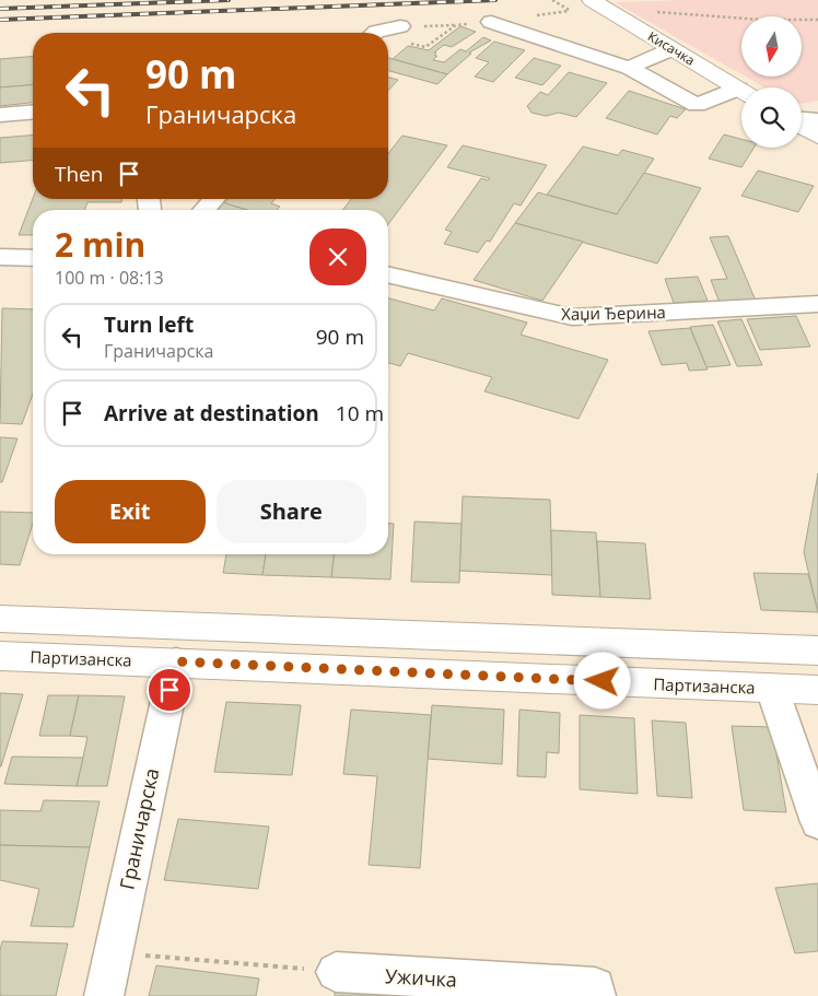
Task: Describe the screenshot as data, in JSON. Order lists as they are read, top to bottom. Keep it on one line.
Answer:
{"streets":{"main road":["Кисачка","Партизанска"],"street":["Хаџи Ђерина","Граничарска","Ужичка"]},"crossings":[["Партизанска","Граничарска"]],"north":"bottom","page":{"turn":["90 m","Граничарска"],"then":"Then","heading":["2 min","100 m · 08:13"],"list":[{"name":"Turn left","note":"Граничарска","value":"90 m"},{"name":"Arrive at destination","value":"10 m"}],"buttons":["Exit","Share"]}}
